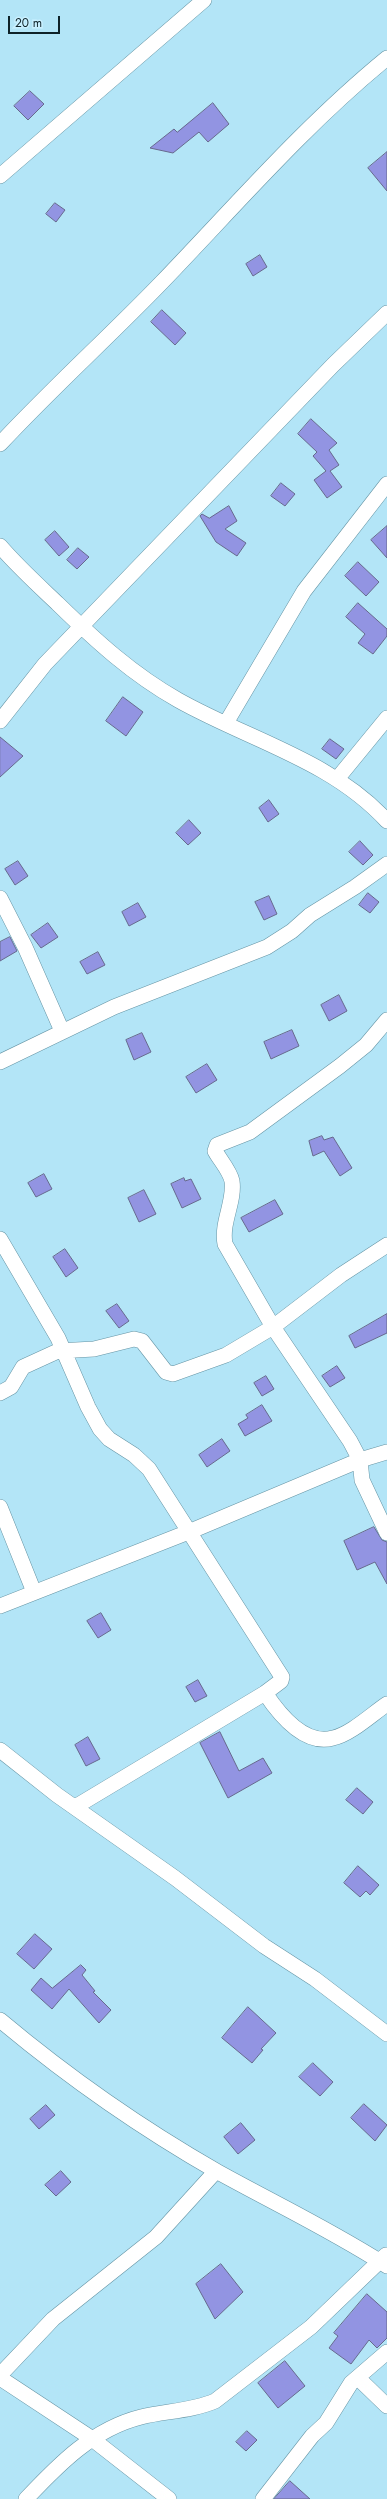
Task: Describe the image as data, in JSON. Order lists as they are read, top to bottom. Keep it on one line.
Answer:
{"scale_bar":"20 m"}
